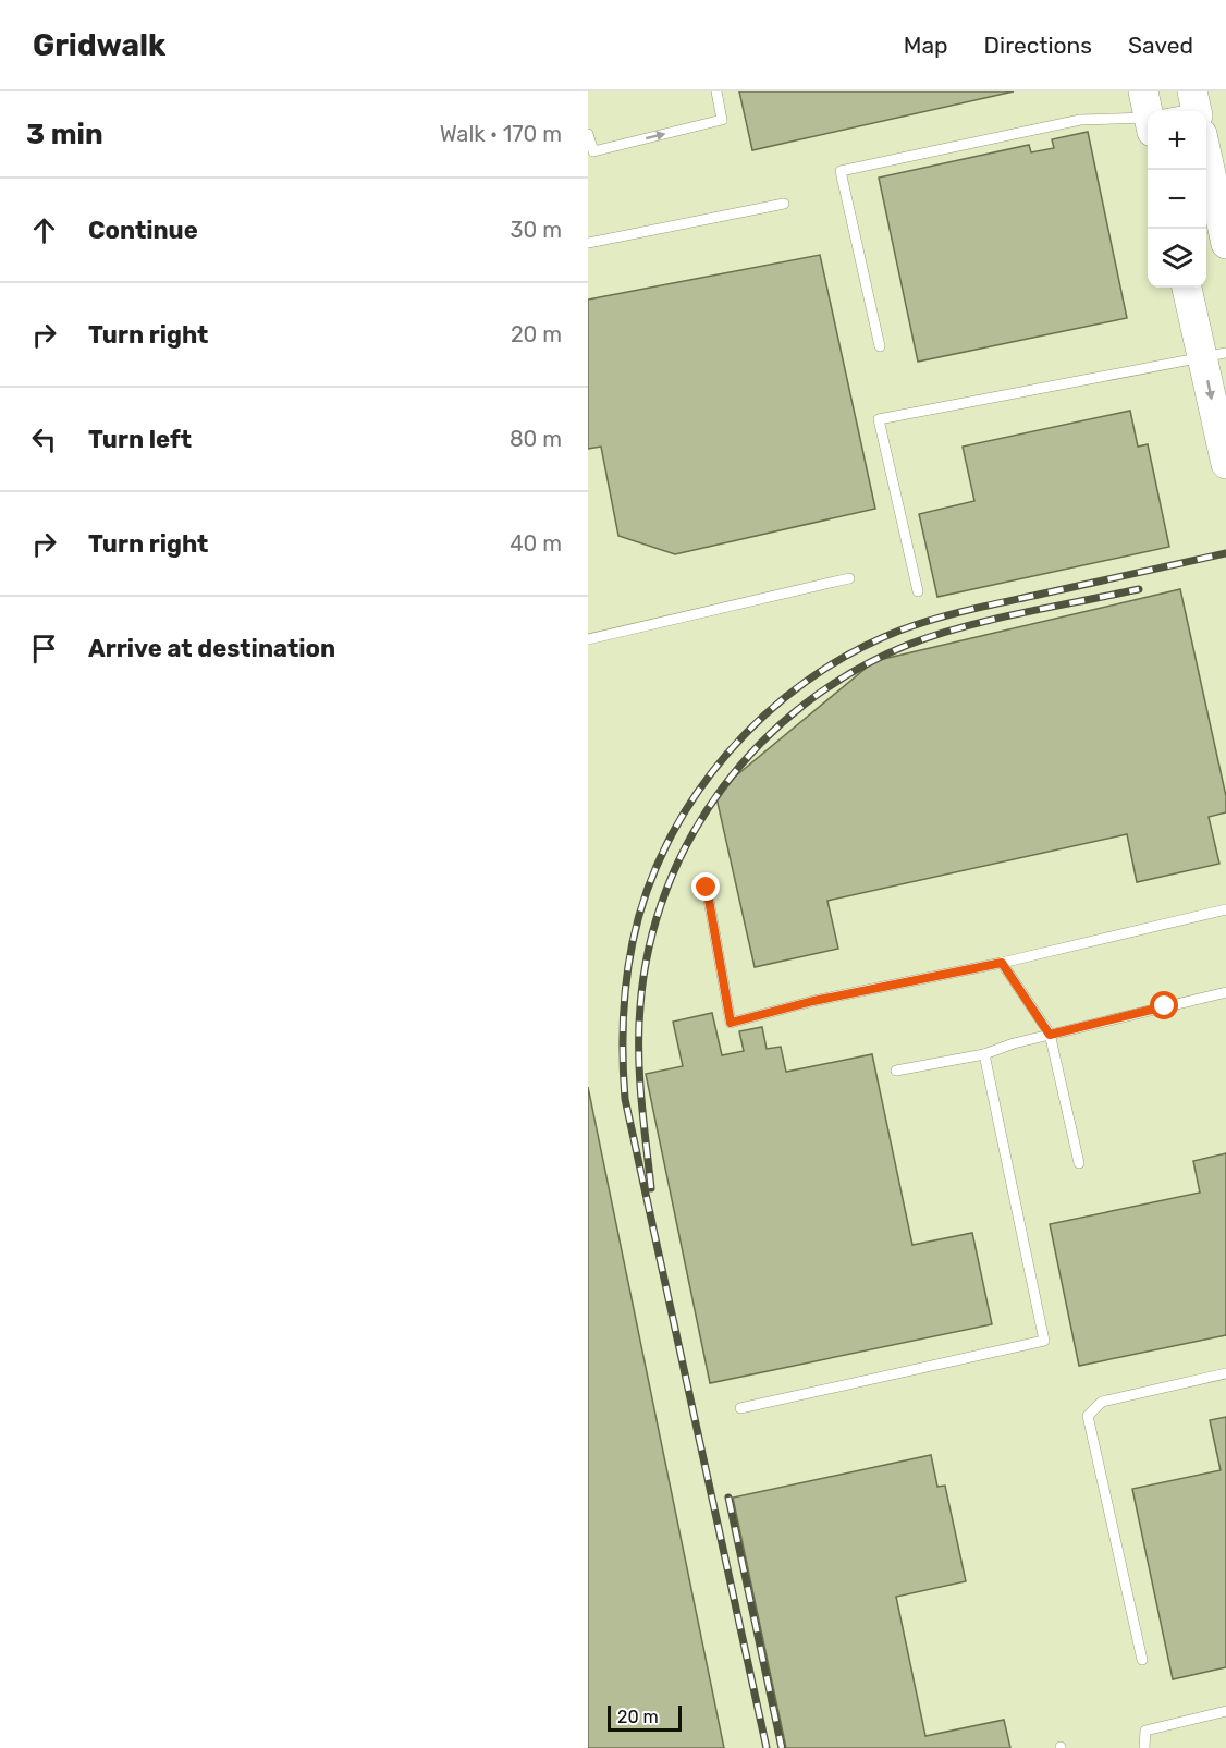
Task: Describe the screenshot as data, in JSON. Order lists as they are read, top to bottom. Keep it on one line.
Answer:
{"scale_bar":"20 m","page":{"header":"Gridwalk","nav":["Map","Directions","Saved"],"heading":["3 min","Walk · 170 m"],"map_buttons":["+","−"],"list":[["Continue","30 m"],["Turn right","20 m"],["Turn left","80 m"],["Turn right","40 m"],"Arrive at destination"],"scale":"20 m"}}
